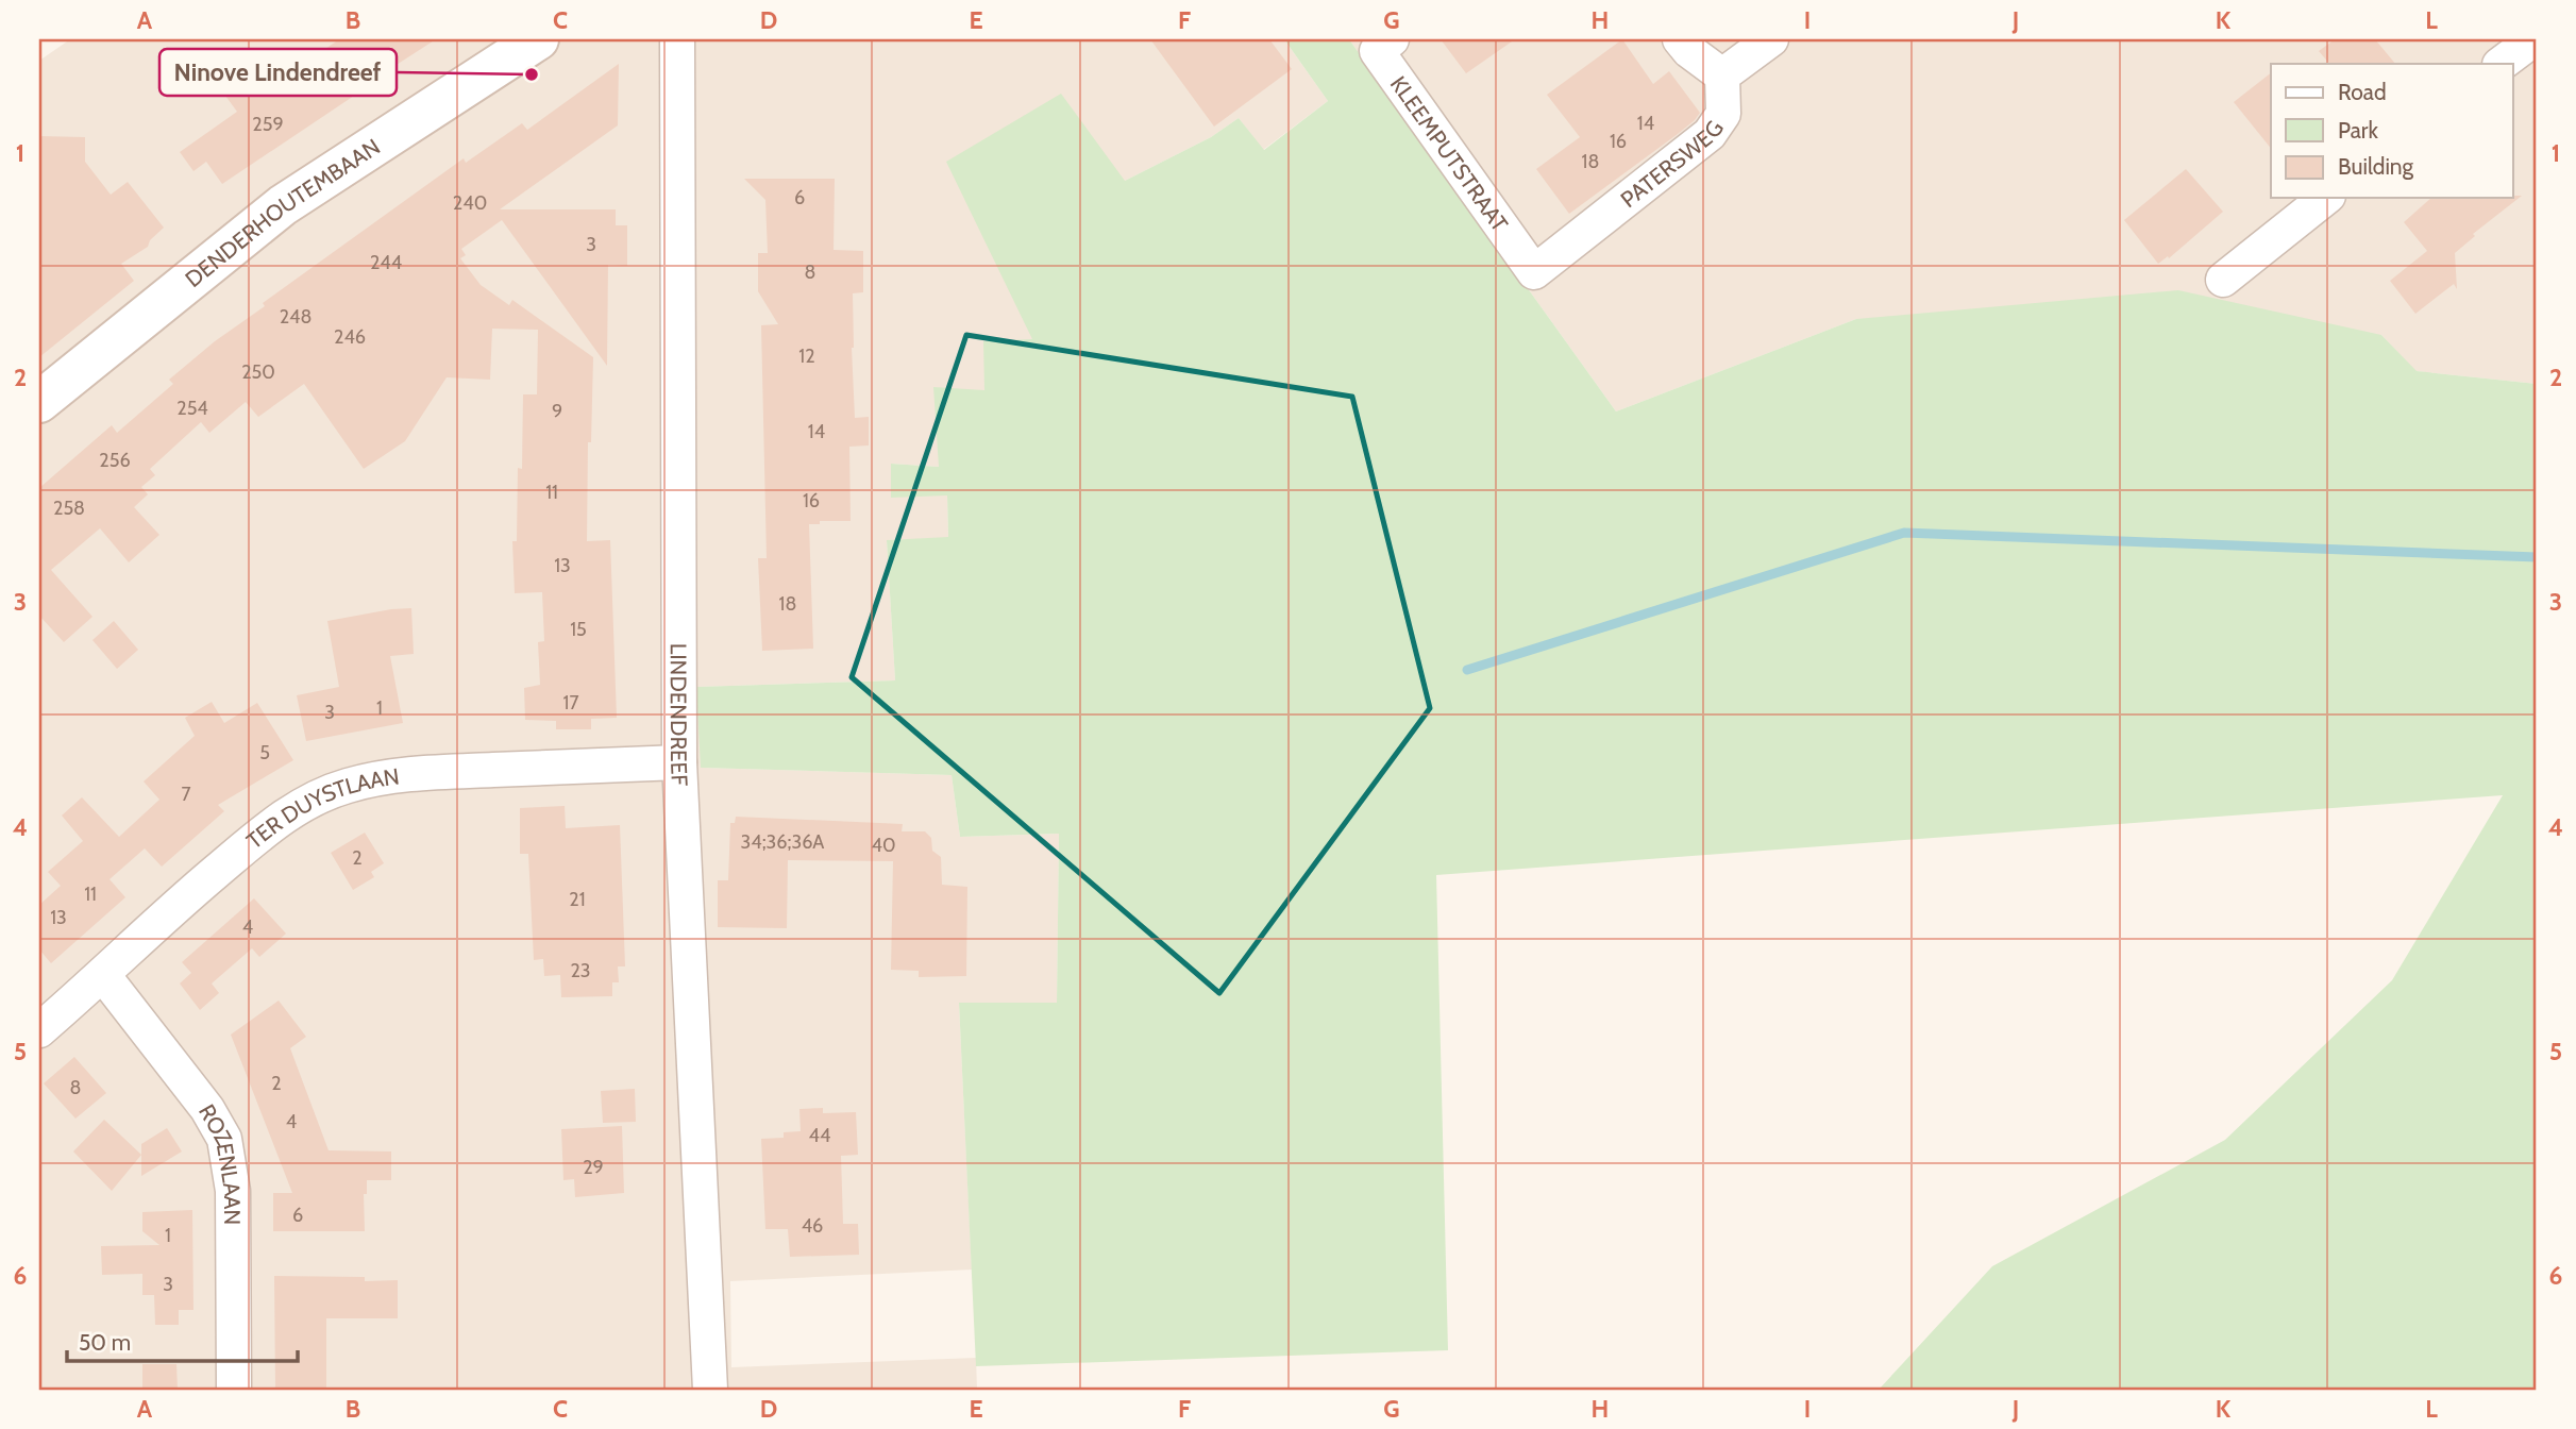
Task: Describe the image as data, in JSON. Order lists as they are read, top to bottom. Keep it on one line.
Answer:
{"streets":{"street":["KLEEMPUTSTRAAT","PATERSWEG","DENDERHOUTEMBAAN","LINDENDREEF","TER DUYSTLAAN","ROZENLAAN"]},"crossings":[["KLEEMPUTSTRAAT","PATERSWEG"],["LINDENDREEF","TER DUYSTLAAN"],["TER DUYSTLAAN","ROZENLAAN"]],"places":["Ninove Lindendreef"],"house_numbers":["14","259","16","18","6","240","3","244","8","248","246","12","250","254","9","14","256","11","16","258","13","18","15","17","1","3","5","7","34;36;36A","40","2","11","21","13","4","23","2","8","4","44","29","6","46","1","3"],"legend":["Road","Park","Building"],"scale_bar":"50 m","grid":{"columns":["A","B","C","D","E","F","G","H","I","J","K","L"],"rows":["1","2","3","4","5","6"]}}
